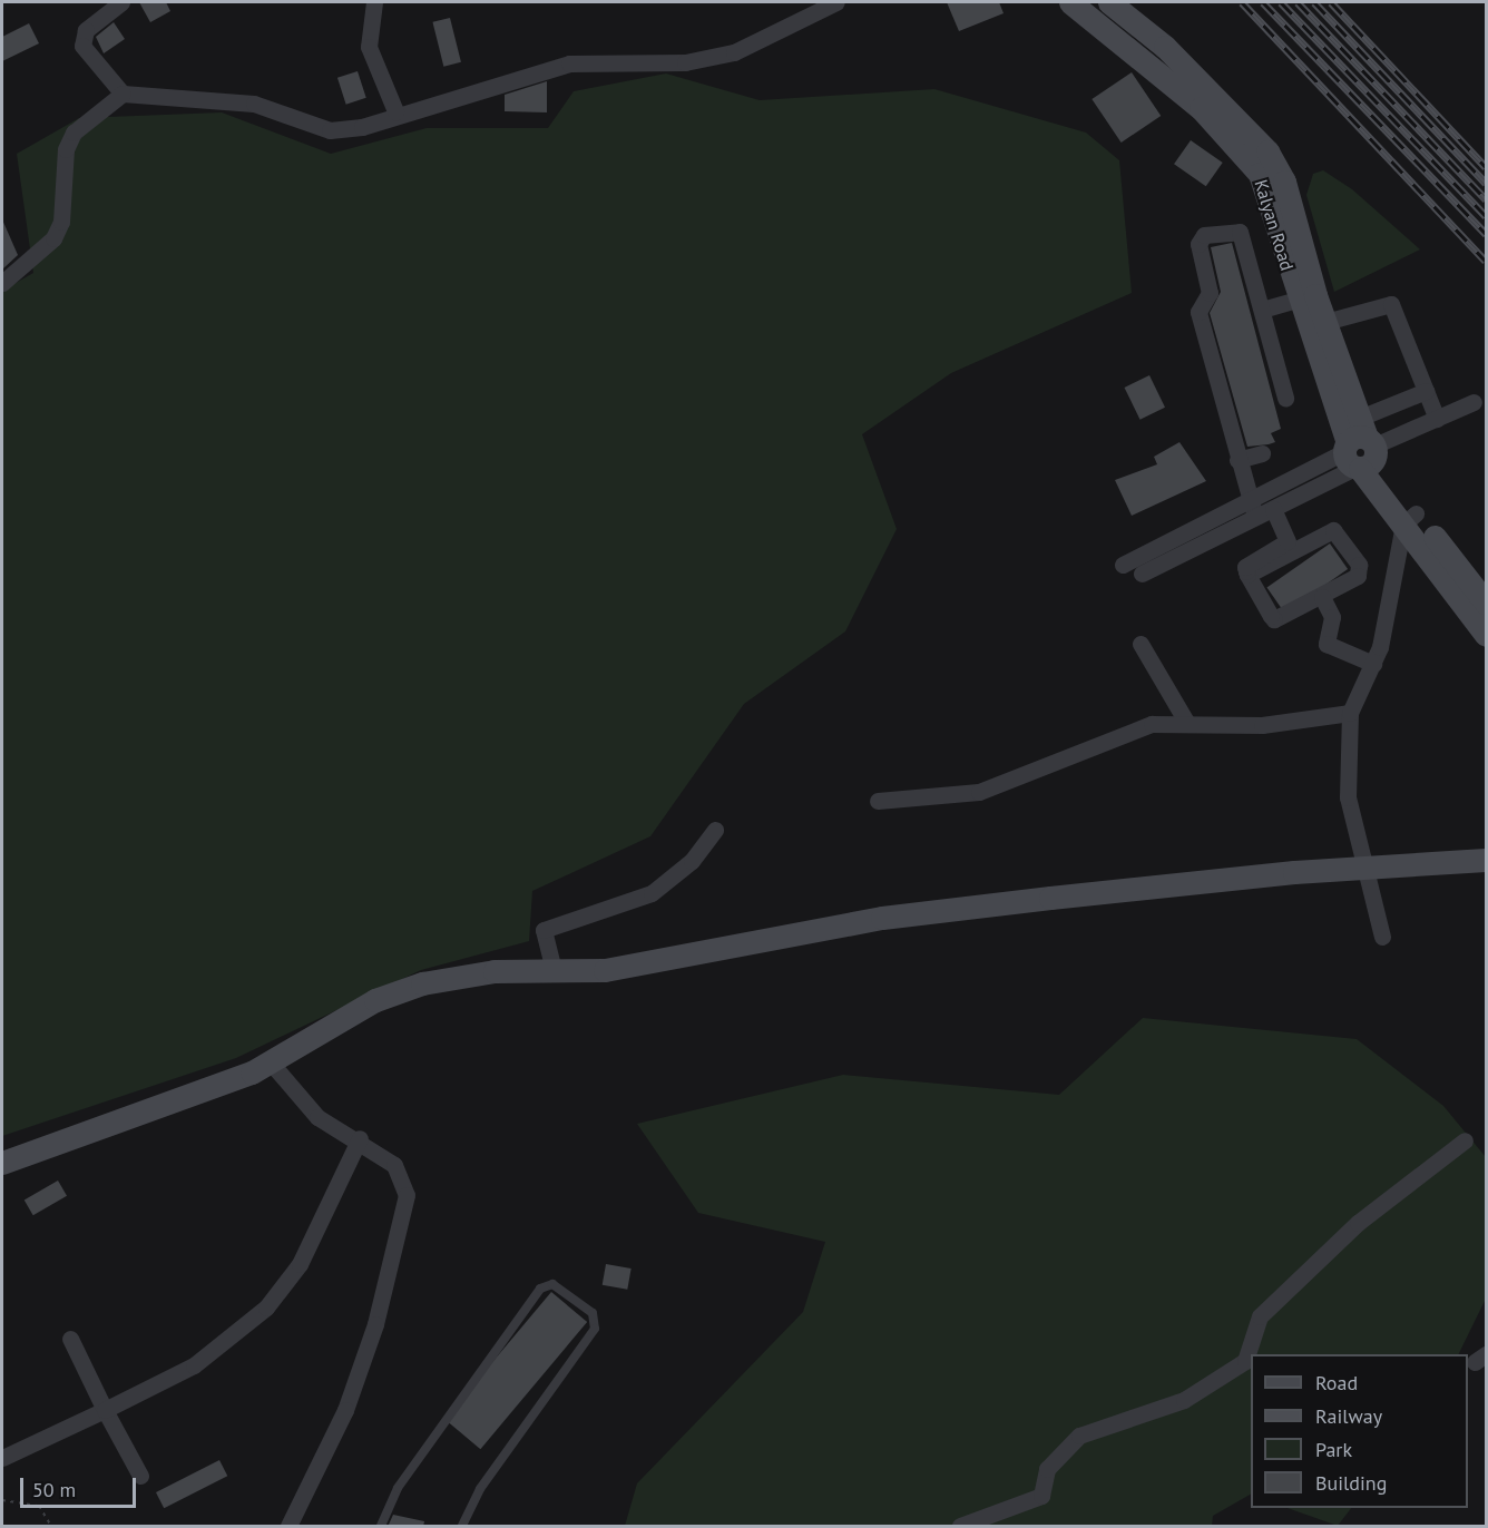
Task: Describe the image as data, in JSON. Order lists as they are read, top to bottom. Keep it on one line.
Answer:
{"streets":{"street":["Kalyan Road"]},"legend":["Road","Railway","Park","Building"],"scale_bar":"50 m"}
